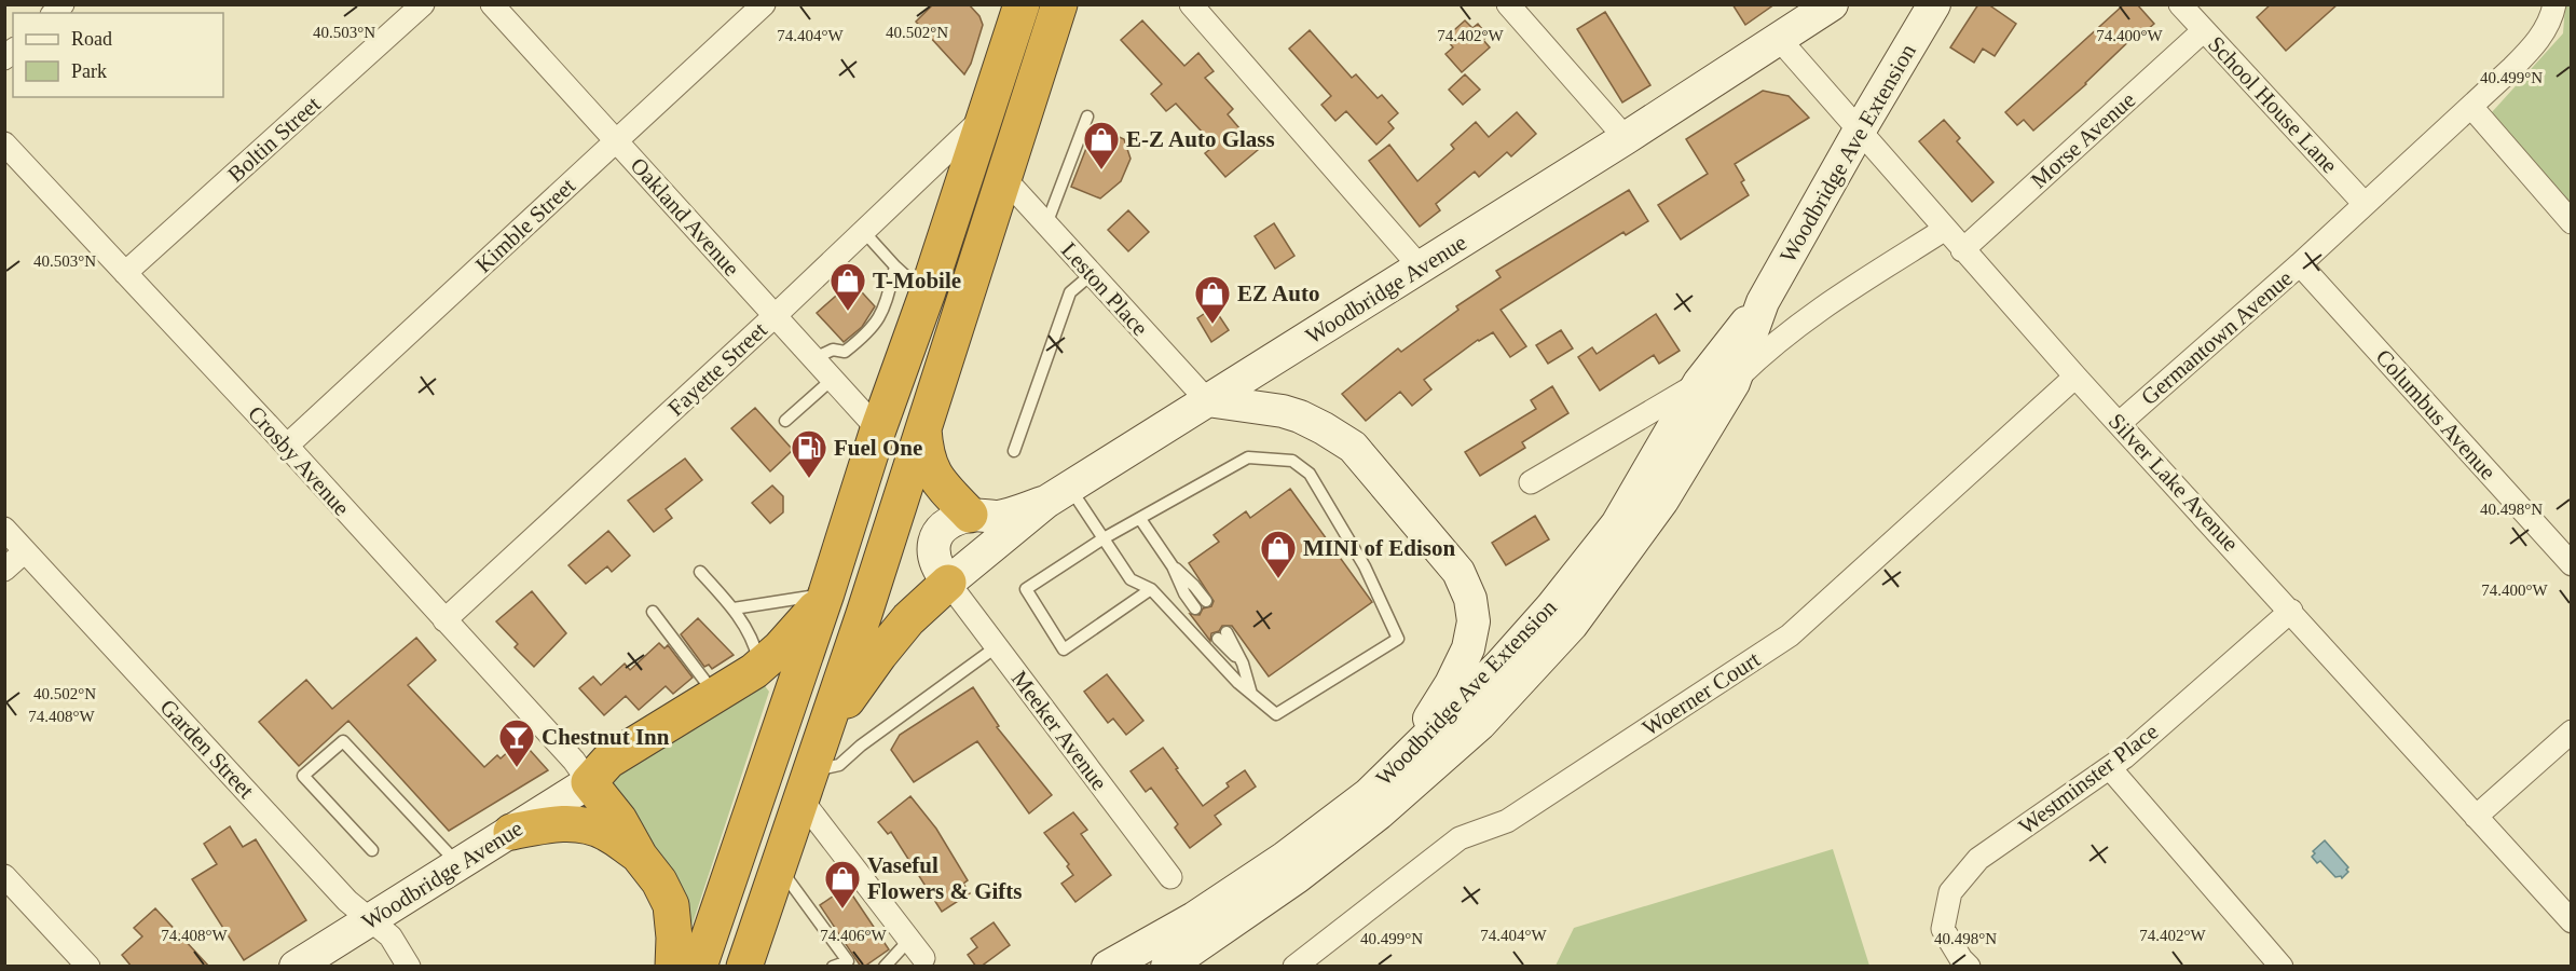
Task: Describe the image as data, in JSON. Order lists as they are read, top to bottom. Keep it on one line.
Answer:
{"streets":{"main road":["Woodbridge Ave Extension","Woodbridge Avenue"],"street":["School House Lane","Boltin Street","Morse Avenue","Oakland Avenue","Kimble Street","Leston Place","Germantown Avenue","Fayette Street","Columbus Avenue","Crosby Avenue","Silver Lake Avenue","Woerner Court","Meeker Avenue","Garden Street","Westminster Place"]},"crossings":[["School House Lane","Morse Avenue"],["School House Lane","Germantown Avenue"],["Boltin Street","Crosby Avenue"],["Morse Avenue","Silver Lake Avenue"],["Woodbridge Ave Extension","Silver Lake Avenue"],["Oakland Avenue","Kimble Street"],["Oakland Avenue","Fayette Street"],["Kimble Street","Crosby Avenue"],["Leston Place","Woodbridge Avenue"],["Woodbridge Avenue","Crosby Avenue"],["Woodbridge Avenue","Silver Lake Avenue"],["Woodbridge Avenue","Meeker Avenue"],["Woodbridge Avenue","Garden Street"],["Germantown Avenue","Columbus Avenue"],["Germantown Avenue","Silver Lake Avenue"],["Fayette Street","Crosby Avenue"],["Silver Lake Avenue","Woerner Court"],["Silver Lake Avenue","Westminster Place"]],"places":{"shop":["E-Z Auto Glass","T-Mobile","EZ Auto","MINI of Edison","Vaseful Flowers & Gifts"],"fuel station":["Fuel One"],"bar":["Chestnut Inn"]},"legend":["Road","Park"],"coordinates":["40.503°N","40.502°N","74.404°W","74.402°W","74.400°W","40.499°N","40.498°N","74.408°W","74.406°W"]}
